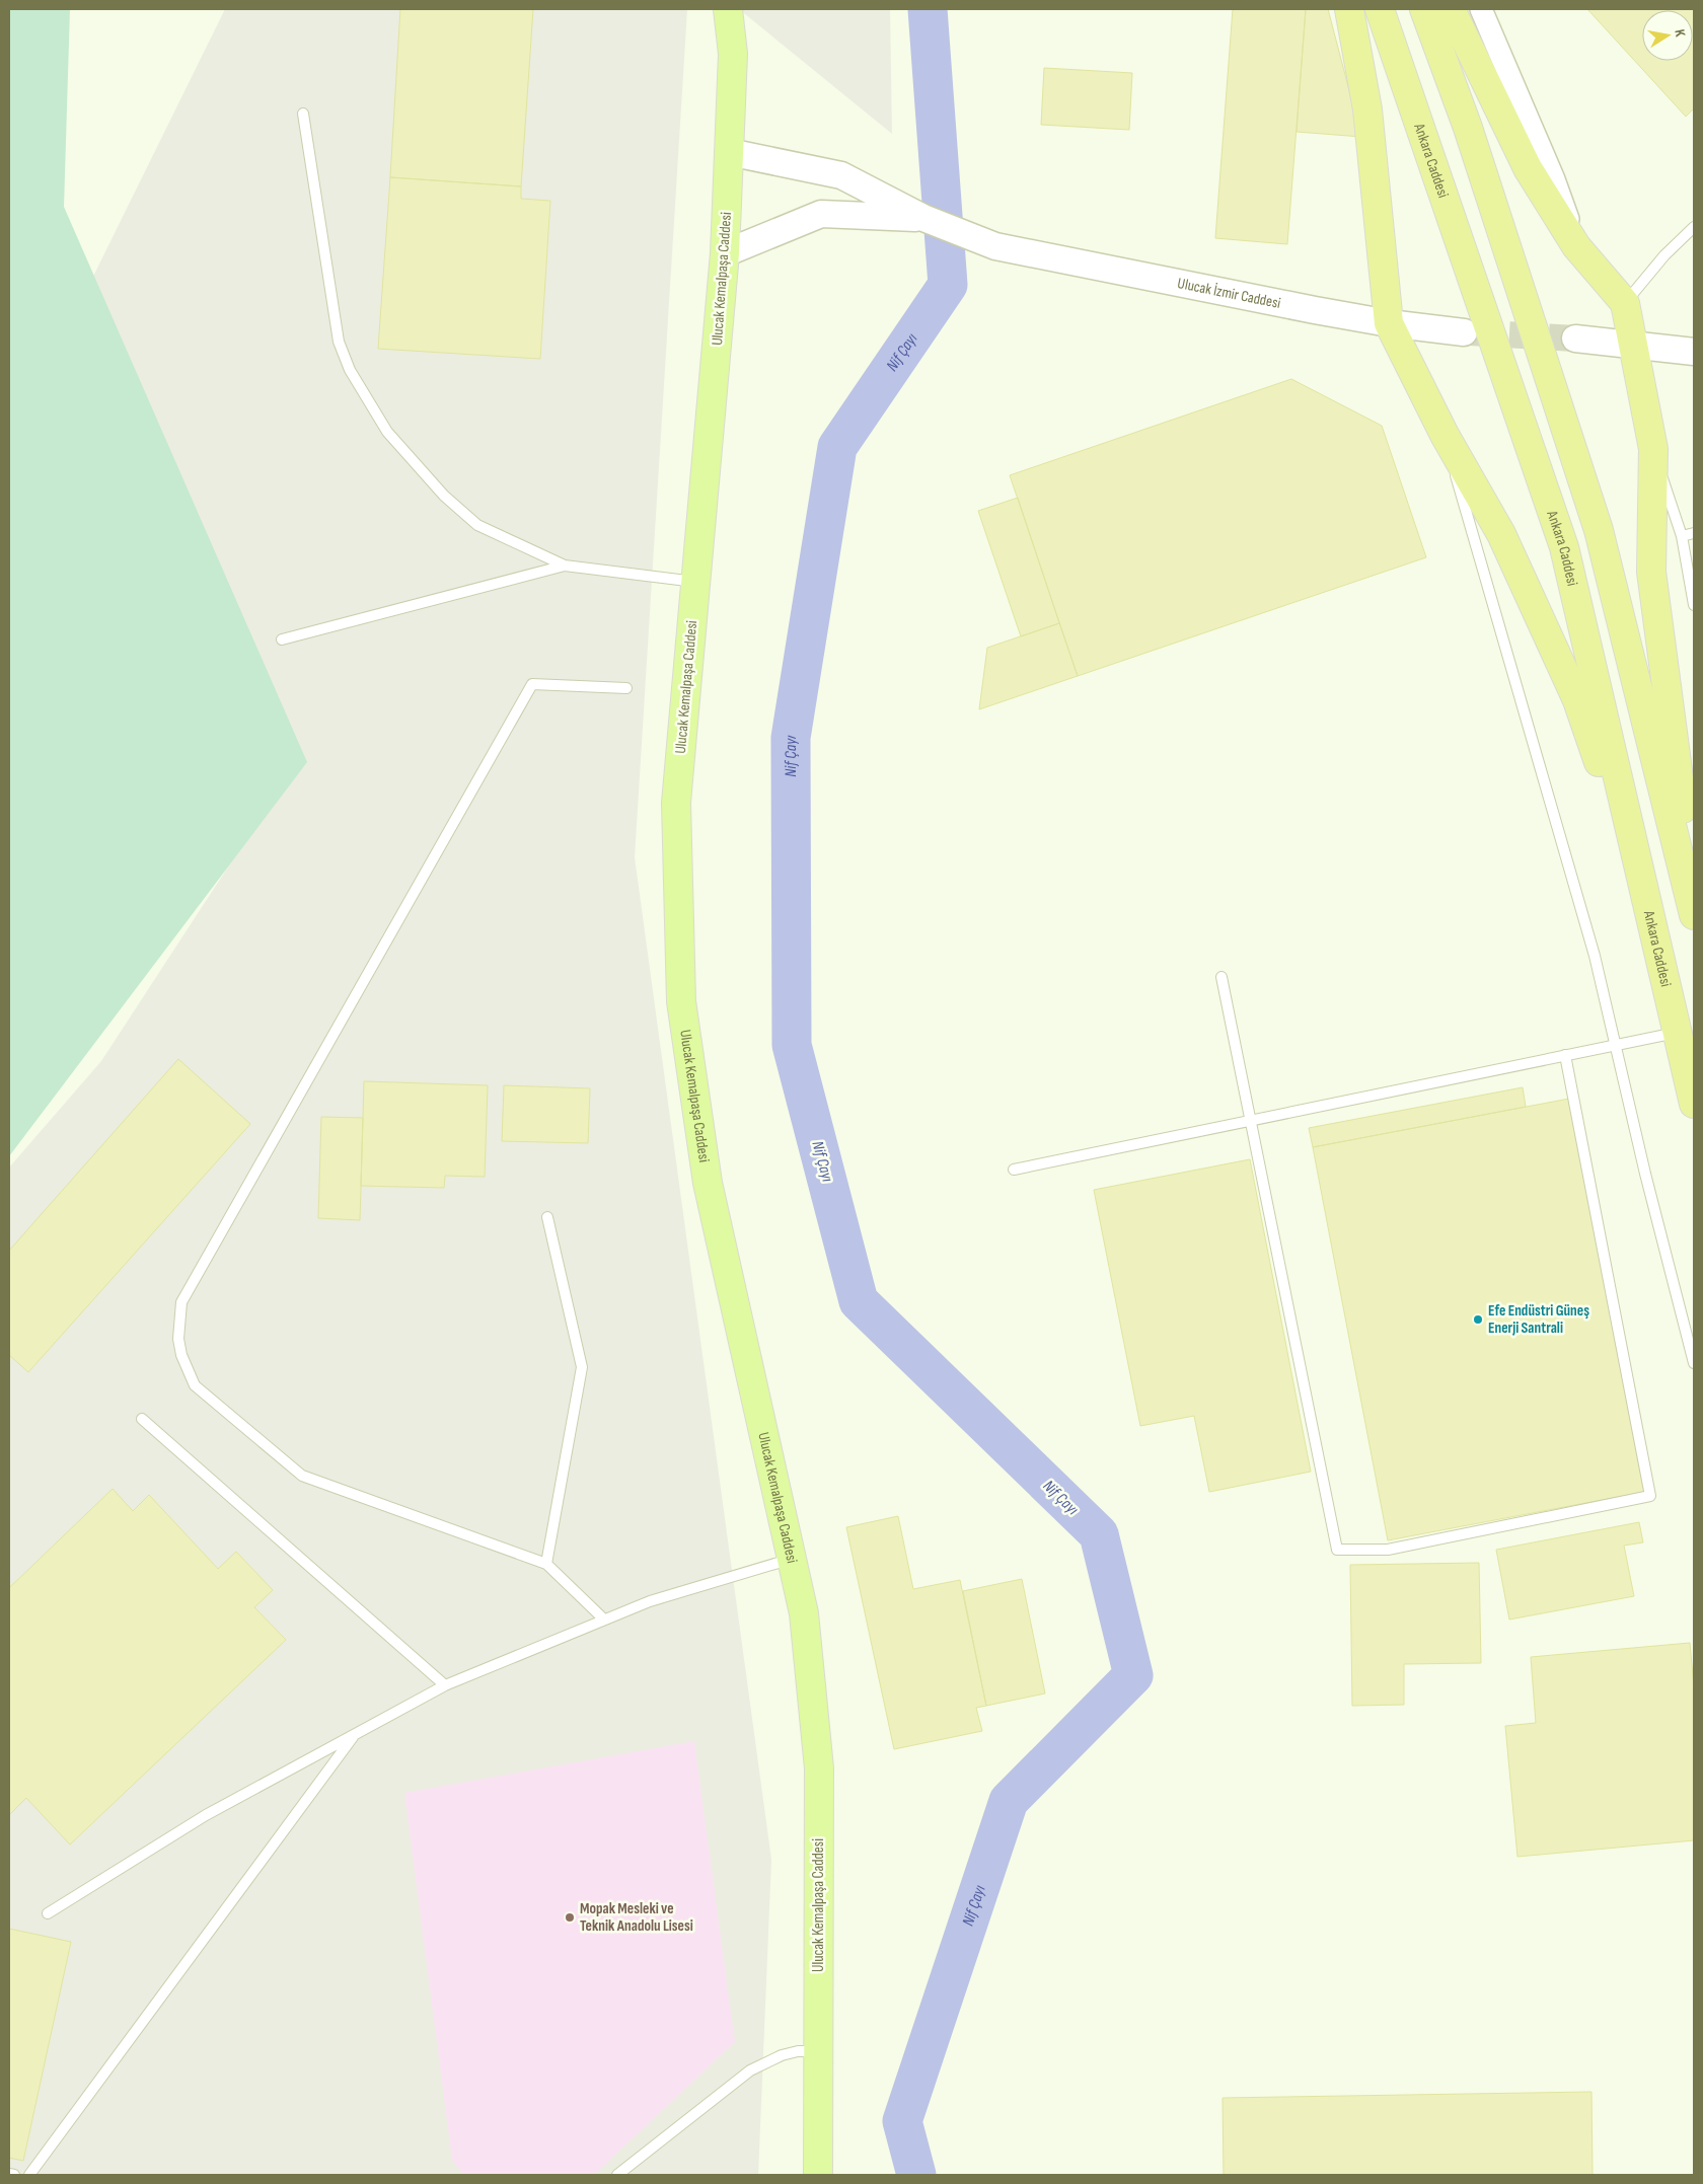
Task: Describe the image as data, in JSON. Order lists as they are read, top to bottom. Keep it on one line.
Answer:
{"streets":{"highway":["Ankara Caddesi"],"main road":["Ulucak Kemalpaşa Caddesi"],"street":["Ulucak İzmir Caddesi"]},"water":["Nif Çayı"],"places":["Efe Endüstri Güneş Enerji Santrali","Mopak Mesleki ve Teknik Anadolu Lisesi"],"north":"right"}
